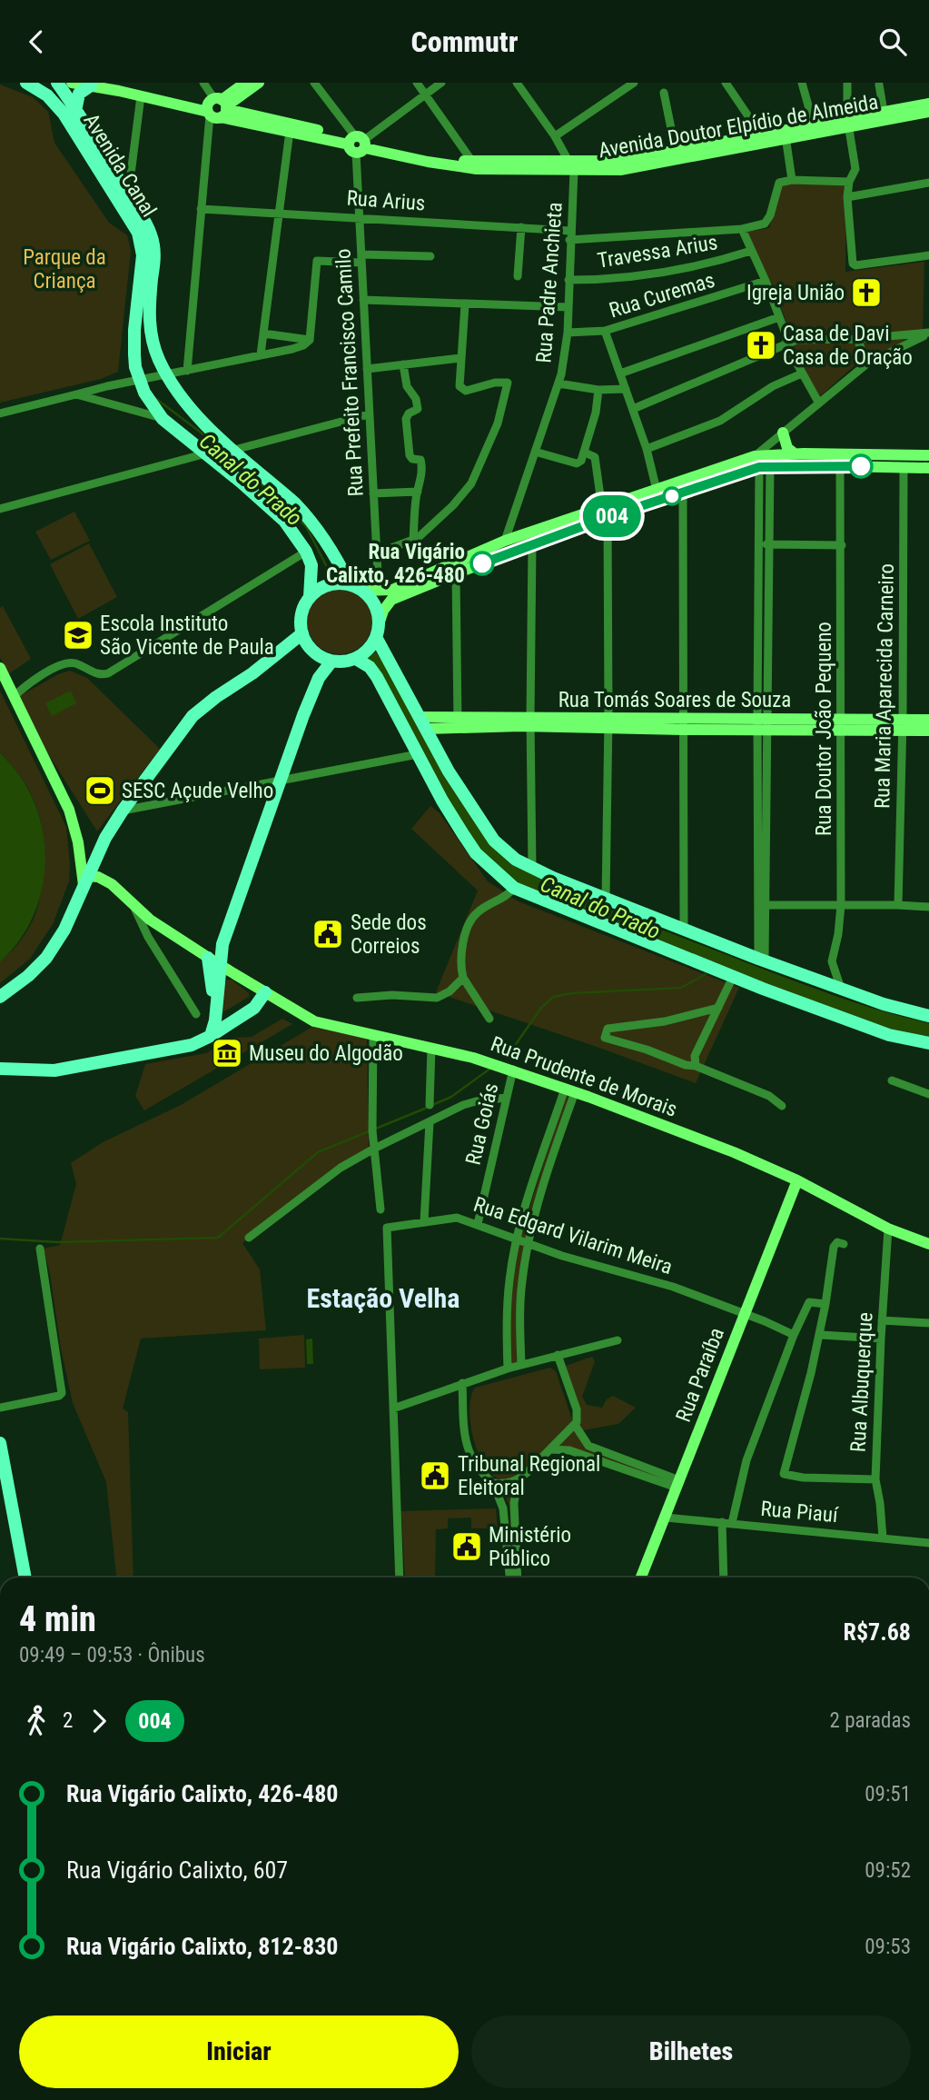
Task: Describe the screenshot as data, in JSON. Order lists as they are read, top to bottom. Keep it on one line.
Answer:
{"streets":{"main road":["Avenida Doutor Elpídio de Almeida","Avenida Canal","Rua Tomás Soares de Souza","Rua Prudente de Morais","Rua Paraíba"],"street":["Rua Arius","Travessa Arius","Rua Padre Anchieta","Rua Curemas","Rua Prefeito Francisco Camilo","Rua Maria Aparecida Carneiro","Rua Doutor João Pequeno","Rua Goiás","Rua Edgard Vilarim Meira","Rua Albuquerque","Rua Piauí"]},"crossings":[["Avenida Doutor Elpídio de Almeida","Rua Padre Anchieta"],["Avenida Doutor Elpídio de Almeida","Rua Prefeito Francisco Camilo"],["Rua Arius","Rua Padre Anchieta"],["Rua Arius","Rua Prefeito Francisco Camilo"],["Travessa Arius","Rua Padre Anchieta"],["Rua Padre Anchieta","Rua Curemas"],["Rua Maria Aparecida Carneiro","Rua Tomás Soares de Souza"],["Rua Tomás Soares de Souza","Rua Doutor João Pequeno"],["Rua Prudente de Morais","Rua Goiás"],["Rua Prudente de Morais","Rua Paraíba"],["Rua Prudente de Morais","Rua Albuquerque"],["Rua Goiás","Rua Edgard Vilarim Meira"],["Rua Edgard Vilarim Meira","Rua Paraíba"],["Rua Paraíba","Rua Piauí"],["Rua Albuquerque","Rua Piauí"]],"districts":["Estação Velha"],"water":["Canal do Prado"],"parks":["Parque da Criança"],"places":{"church":["Igreja União","Casa de Davi Casa de Oração"],"other":["Rua Vigário Calixto, 426-480"],"school or university":["Escola Instituto São Vicente de Paula"],"sports":["SESC Açude Velho"],"public building":["Sede dos Correios","Tribunal Regional Eleitoral","Ministério Público"],"museum":["Museu do Algodão"]},"lines":["bus line 004"],"page":{"header":"Commutr","on_map":"004","heading":["4 min","09:49 – 09:53 · Ônibus","R$7.68"],"legs":["2","004","2 paradas"],"list":[{"name":"Rua Vigário Calixto, 426-480","value":"09:51"},{"name":"Rua Vigário Calixto, 607","value":"09:52"},{"name":"Rua Vigário Calixto, 812-830","value":"09:53"}],"buttons":["Iniciar","Bilhetes"]}}
